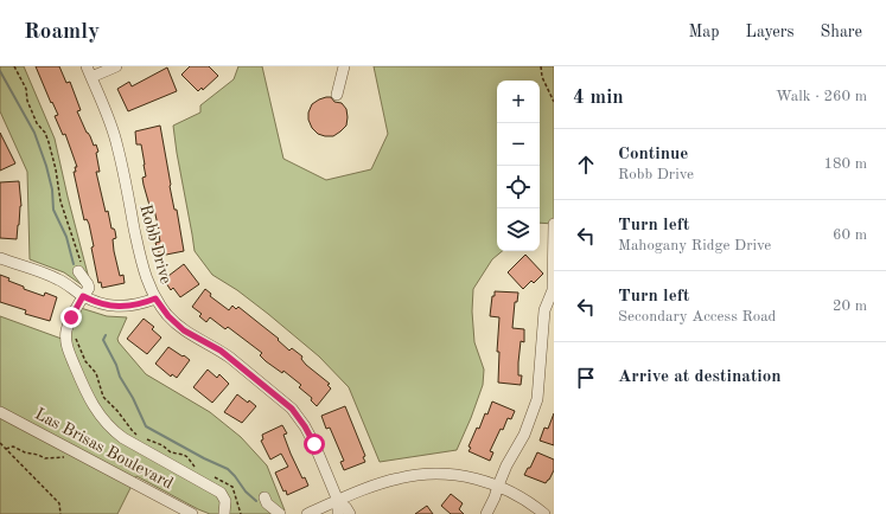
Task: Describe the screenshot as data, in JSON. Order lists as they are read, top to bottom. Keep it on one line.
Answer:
{"streets":{"street":["Robb Drive","Las Brisas Boulevard"]},"page":{"header":"Roamly","nav":["Map","Layers","Share"],"heading":["4 min","Walk · 260 m"],"map_buttons":["+","−"],"list":[["Continue","Robb Drive","180 m"],["Turn left","Mahogany Ridge Drive","60 m"],["Turn left","Secondary Access Road","20 m"],"Arrive at destination"]}}
